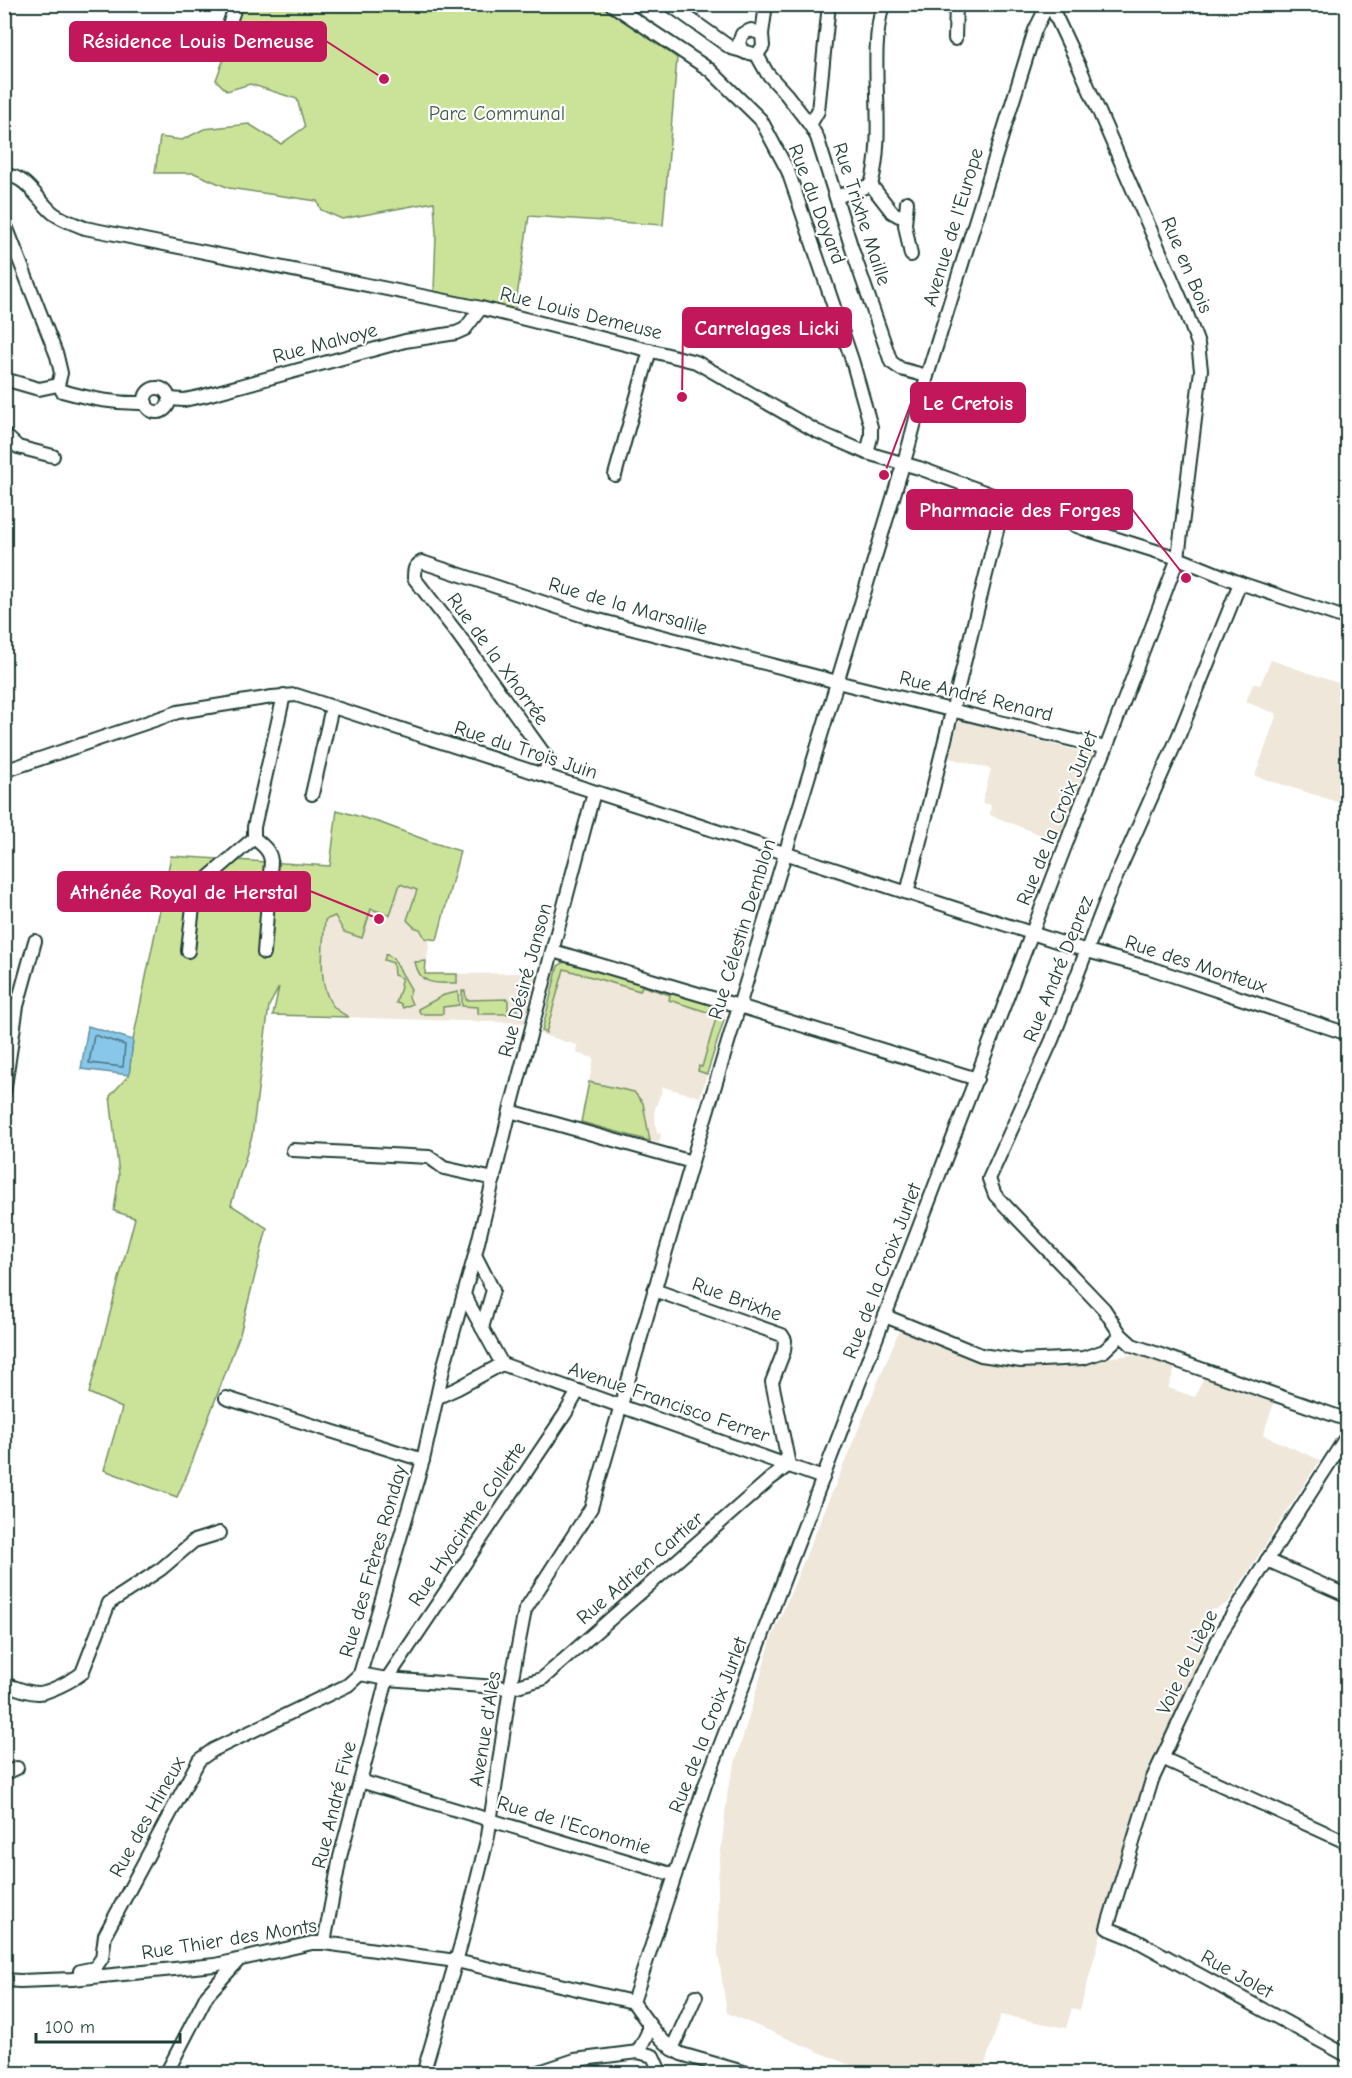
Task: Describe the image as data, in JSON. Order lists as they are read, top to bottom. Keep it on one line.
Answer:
{"streets":{"street":["Rue du Doyard","Rue Trixhe Maille","Avenue de l'Europe","Rue en Bois","Rue Louis Demeuse","Rue Malvoye","Rue de la Marsalile","Rue de la Xhorrée","Rue André Renard","Rue du Trois Juin","Rue de la Croix Jurlet","Rue Célestin Demblon","Rue des Monteux","Rue André Deprez","Rue Désiré Janson","Rue Brixhe","Avenue Francisco Ferrer","Rue Hyacinthe Collette","Rue des Frères Ronday","Rue Adrien Cartier","Voie de Liège","Avenue d'Alès","Rue André Five","Rue des Hineux","Rue de l'Economie","Rue Thier des Monts","Rue Jolet"]},"crossings":[["Rue du Doyard","Rue Louis Demeuse"],["Rue Trixhe Maille","Avenue de l'Europe"],["Avenue de l'Europe","Rue en Bois"],["Avenue de l'Europe","Rue Louis Demeuse"],["Avenue de l'Europe","Rue Célestin Demblon"],["Rue en Bois","Rue Louis Demeuse"],["Rue en Bois","Rue de la Croix Jurlet"],["Rue Louis Demeuse","Rue Malvoye"],["Rue Louis Demeuse","Rue de la Croix Jurlet"],["Rue Louis Demeuse","Rue Célestin Demblon"],["Rue Louis Demeuse","Rue André Deprez"],["Rue de la Marsalile","Rue de la Xhorrée"],["Rue de la Marsalile","Rue André Renard"],["Rue de la Marsalile","Rue Célestin Demblon"],["Rue de la Xhorrée","Rue du Trois Juin"],["Rue André Renard","Rue de la Croix Jurlet"],["Rue André Renard","Rue Célestin Demblon"],["Rue du Trois Juin","Rue de la Croix Jurlet"],["Rue du Trois Juin","Rue Célestin Demblon"],["Rue du Trois Juin","Rue des Monteux"],["Rue du Trois Juin","Rue Désiré Janson"],["Rue de la Croix Jurlet","Rue des Monteux"],["Rue de la Croix Jurlet","Avenue Francisco Ferrer"],["Rue de la Croix Jurlet","Rue de l'Economie"],["Rue de la Croix Jurlet","Rue Thier des Monts"],["Rue Célestin Demblon","Rue Brixhe"],["Rue Célestin Demblon","Avenue Francisco Ferrer"],["Rue Célestin Demblon","Avenue d'Alès"],["Rue des Monteux","Rue André Deprez"],["Rue Désiré Janson","Rue des Frères Ronday"],["Rue Brixhe","Avenue Francisco Ferrer"],["Rue Brixhe","Rue Adrien Cartier"],["Avenue Francisco Ferrer","Rue Hyacinthe Collette"],["Avenue Francisco Ferrer","Rue Adrien Cartier"],["Avenue Francisco Ferrer","Avenue d'Alès"],["Rue Hyacinthe Collette","Rue Adrien Cartier"],["Rue Hyacinthe Collette","Rue André Five"],["Rue des Frères Ronday","Rue Adrien Cartier"],["Rue des Frères Ronday","Rue des Hineux"],["Rue Adrien Cartier","Avenue d'Alès"],["Rue Adrien Cartier","Rue André Five"],["Rue Adrien Cartier","Rue des Hineux"],["Voie de Liège","Rue Jolet"],["Avenue d'Alès","Rue de l'Economie"],["Avenue d'Alès","Rue Thier des Monts"],["Rue André Five","Rue de l'Economie"],["Rue André Five","Rue Thier des Monts"],["Rue des Hineux","Rue Thier des Monts"]],"parks":["Parc Communal"],"places":["Résidence Louis Demeuse","Carrelages Licki","Le Cretois","Pharmacie des Forges","Athénée Royal de Herstal"],"scale_bar":"100 m"}
